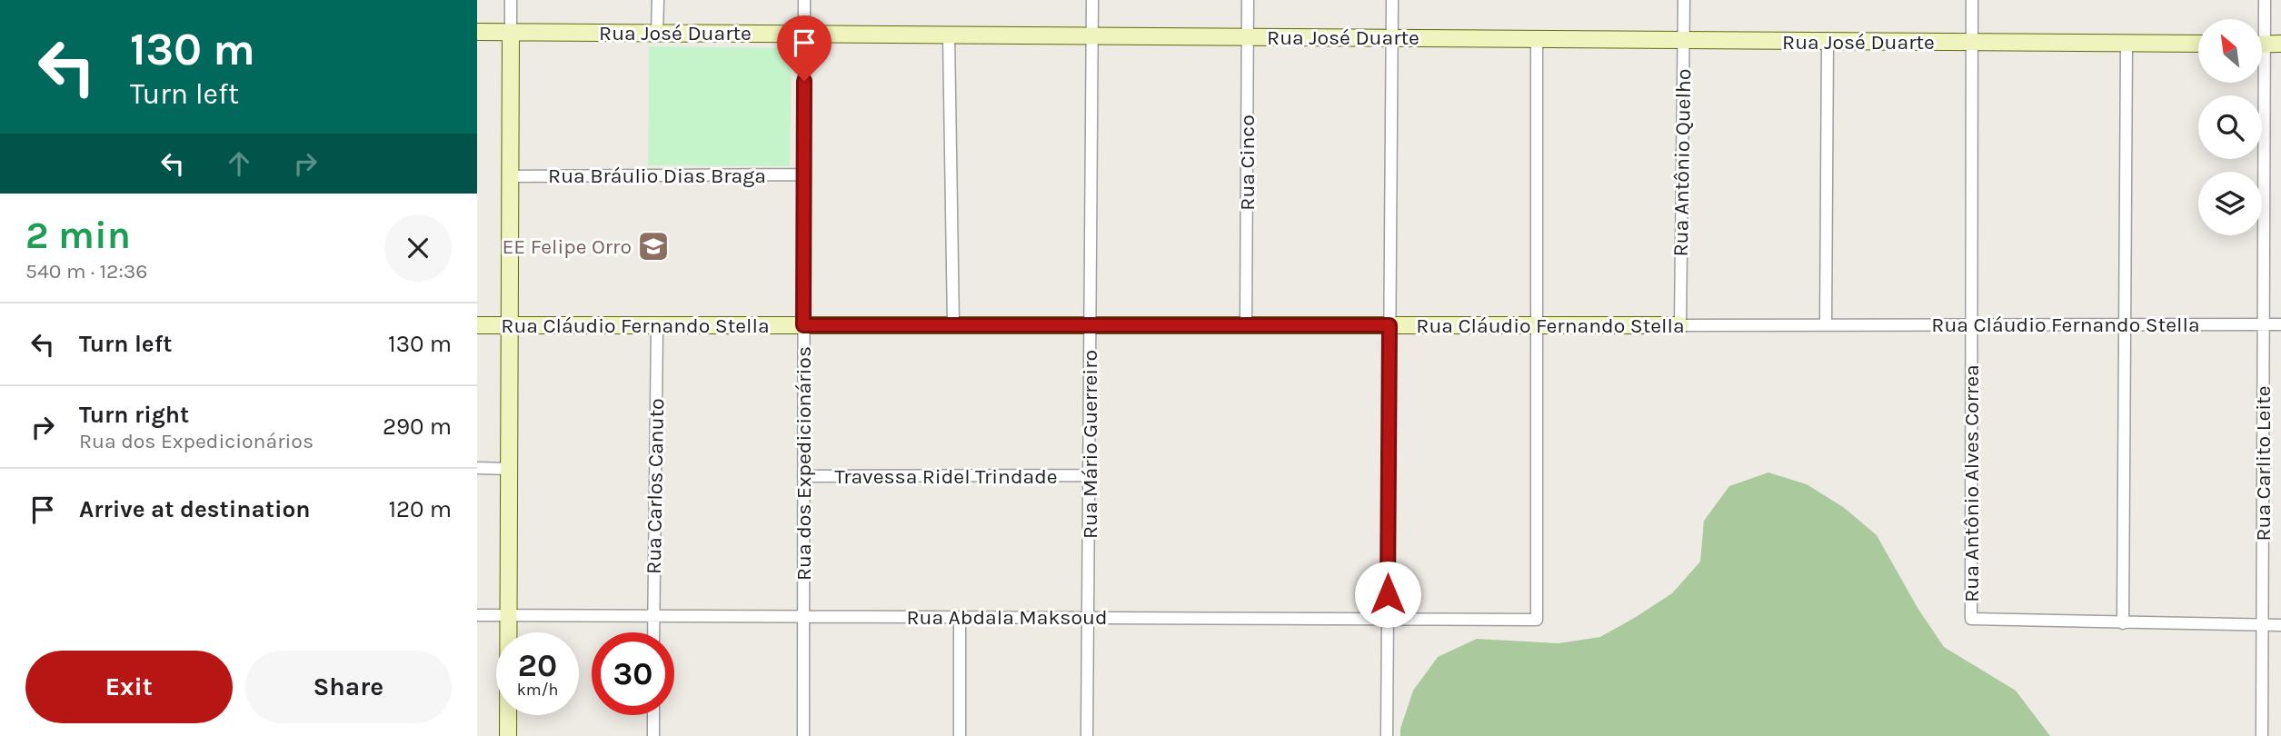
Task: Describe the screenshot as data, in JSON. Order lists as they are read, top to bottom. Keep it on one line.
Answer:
{"streets":{"street":["Rua José Duarte","Rua Cinco","Rua Antônio Quelho","Rua Bráulio Dias Braga","Rua Cláudio Fernando Stella","Rua Mário Guerreiro","Rua dos Expedicionários","Rua Carlito Leite","Travessa Ridel Trindade","Rua Antônio Alves Correa","Rua Carlos Canuto","Rua Abdala Maksoud"]},"crossings":[["Rua José Duarte","Rua Cinco"],["Rua José Duarte","Rua Antônio Quelho"],["Rua José Duarte","Rua Mário Guerreiro"],["Rua José Duarte","Rua dos Expedicionários"],["Rua José Duarte","Rua Antônio Alves Correa"],["Rua Cinco","Rua Cláudio Fernando Stella"],["Rua Antônio Quelho","Rua Cláudio Fernando Stella"],["Rua Bráulio Dias Braga","Rua dos Expedicionários"],["Rua Cláudio Fernando Stella","Rua Mário Guerreiro"],["Rua Cláudio Fernando Stella","Rua dos Expedicionários"],["Rua Cláudio Fernando Stella","Rua Carlito Leite"],["Rua Cláudio Fernando Stella","Rua Antônio Alves Correa"],["Rua Cláudio Fernando Stella","Rua Carlos Canuto"],["Rua Cláudio Fernando Stella","Rua Abdala Maksoud"],["Rua Mário Guerreiro","Travessa Ridel Trindade"],["Rua Mário Guerreiro","Rua Abdala Maksoud"],["Rua dos Expedicionários","Travessa Ridel Trindade"],["Rua dos Expedicionários","Rua Abdala Maksoud"],["Rua Carlito Leite","Rua Antônio Alves Correa"],["Rua Carlos Canuto","Rua Abdala Maksoud"]],"places":{"school or university":["EE Felipe Orro"]},"north":"top left","page":{"turn":["130 m","Turn left"],"heading":["2 min","540 m · 12:36"],"list":[{"name":"Turn left","value":"130 m"},{"name":"Turn right","note":"Rua dos Expedicionários","value":"290 m"},{"name":"Arrive at destination","value":"120 m"}],"speed":"20 km/h","limit":"30","buttons":["Exit","Share"]}}
